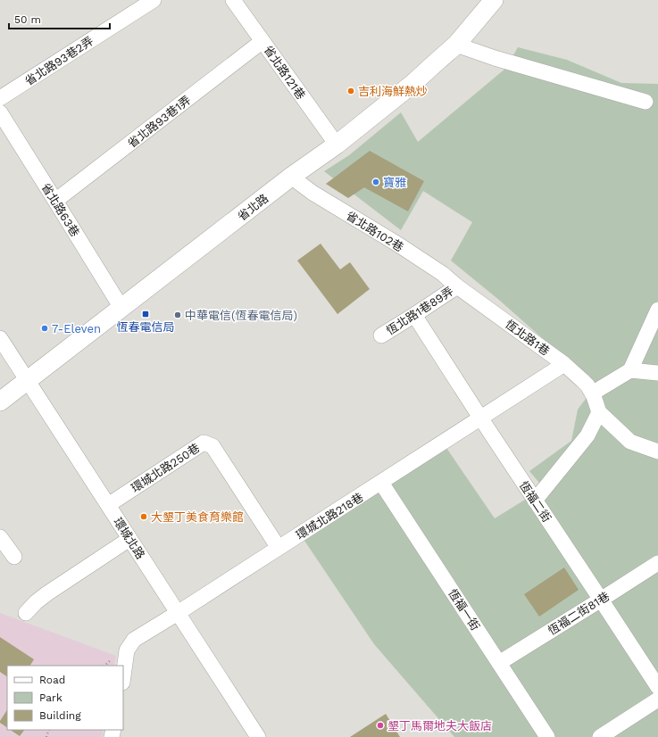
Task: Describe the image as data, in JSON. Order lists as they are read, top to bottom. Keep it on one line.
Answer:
{"streets":{"main road":["省北路"],"street":["省北路93巷2弄","省北路121巷","省北路93巷1弄","省北路63巷","省北路102巷","恆北路1巷89弄","恆北路1巷","環城北路250巷","恆福二街","環城北路218巷","環城北路","恆福一街","恆福二街81巷"]},"crossings":[["省北路121巷","省北路93巷1弄"],["省北路121巷","省北路"],["省北路93巷1弄","省北路63巷"],["省北路","省北路63巷"],["省北路","省北路102巷"],["省北路","環城北路"],["省北路102巷","恆北路1巷89弄"],["省北路102巷","恆北路1巷"],["恆北路1巷89弄","恆北路1巷"],["恆北路1巷89弄","恆福二街"],["恆北路1巷","環城北路218巷"],["環城北路250巷","環城北路218巷"],["環城北路250巷","環城北路"],["恆福二街","環城北路218巷"],["恆福二街","恆福二街81巷"],["環城北路218巷","環城北路"],["環城北路218巷","恆福一街"],["恆福一街","恆福二街81巷"]],"places":{"other":["吉利海鮮熱炒","寶雅","中華電信(恆春電信局)","7-Eleven","大墾丁美食育樂館","墾丁馬爾地夫大飯店"],"transit":["恆春電信局"]},"legend":["Road","Park","Building"],"scale_bar":"50 m"}
